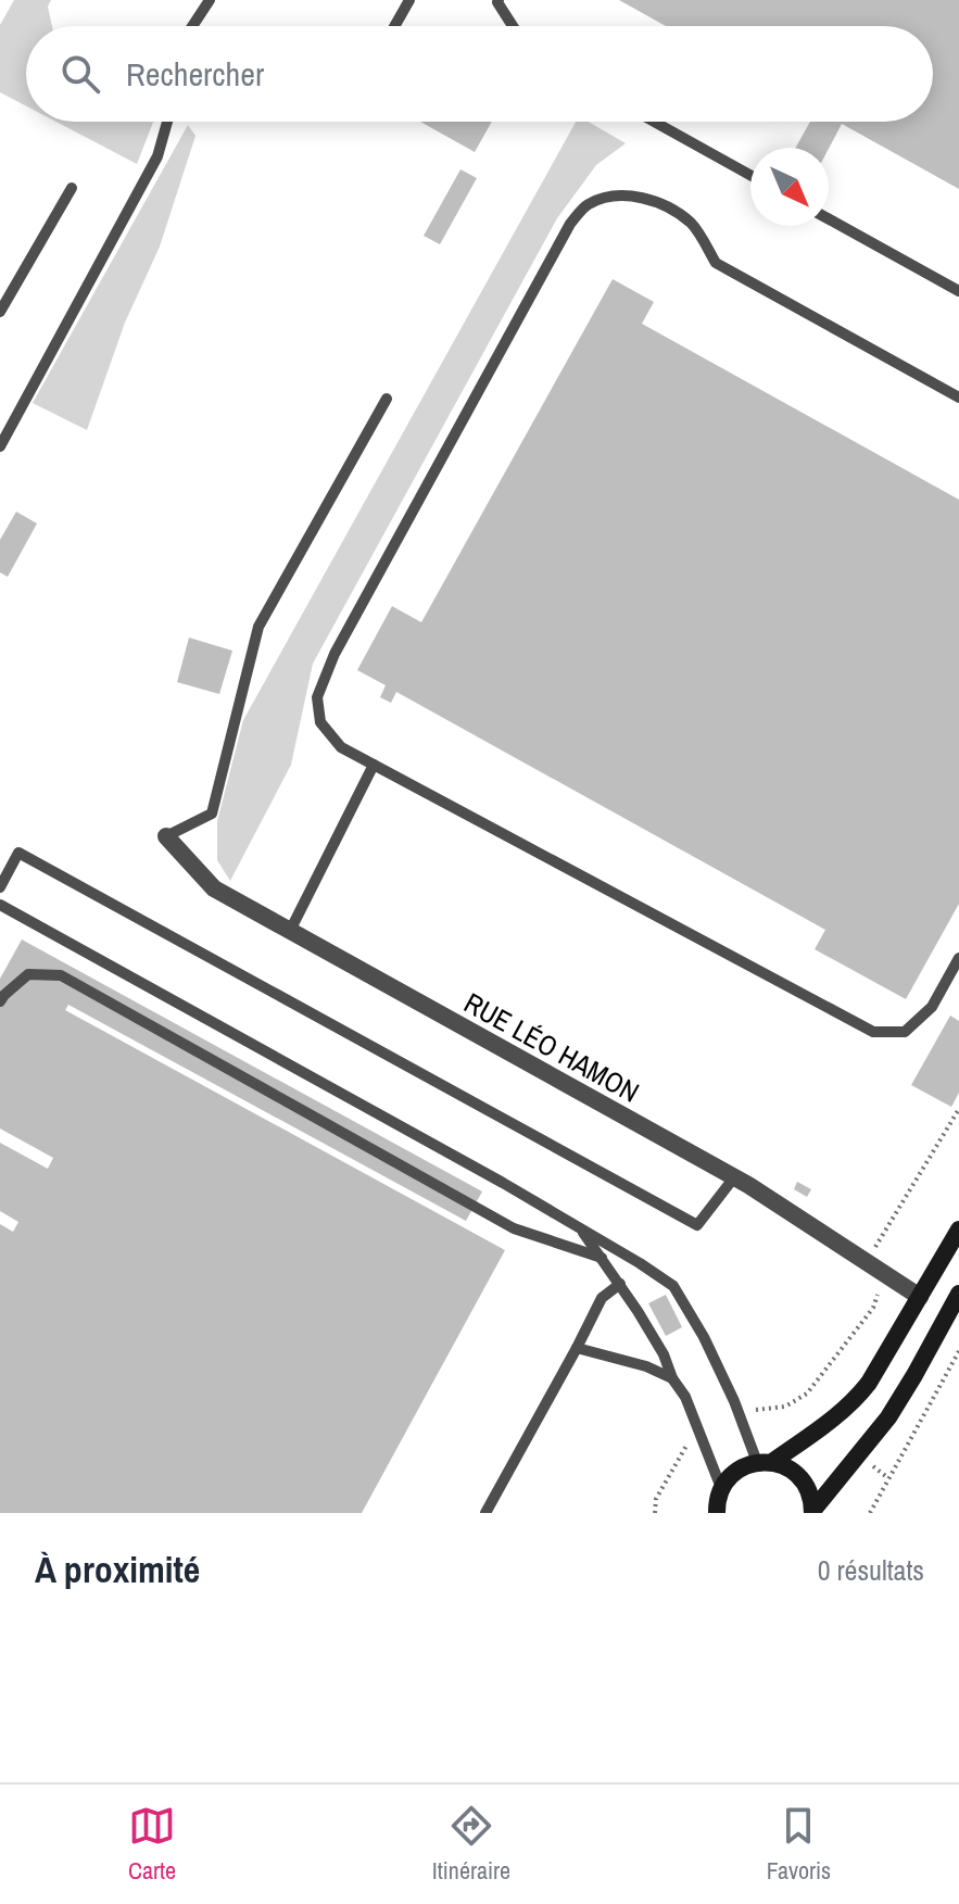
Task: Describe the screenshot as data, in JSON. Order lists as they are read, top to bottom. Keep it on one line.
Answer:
{"streets":{"street":["RUE LÉO HAMON"]},"north":"bottom right","page":{"search":"Rechercher","heading":["À proximité","0 résultats"],"nav":["Carte","Itinéraire","Favoris"]}}
